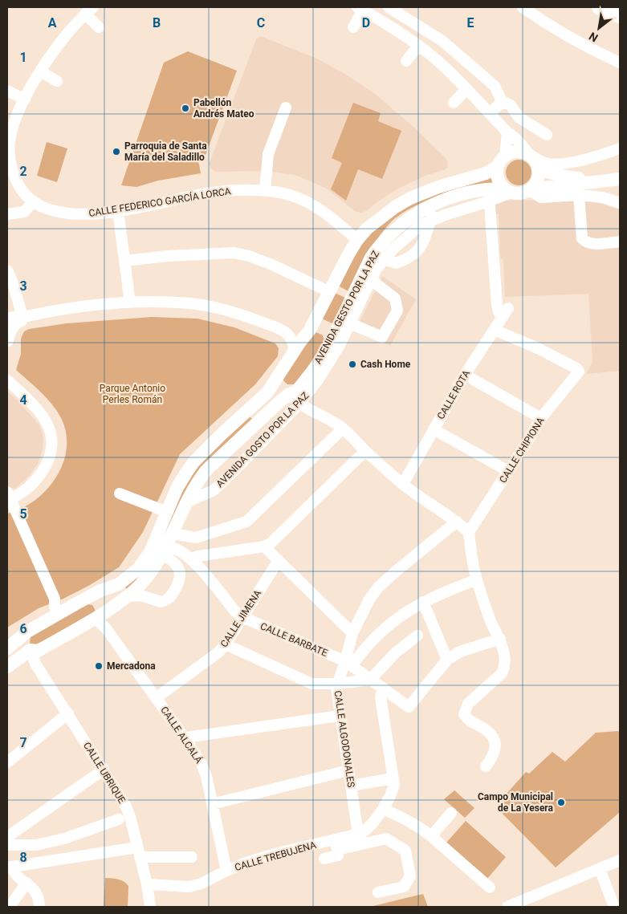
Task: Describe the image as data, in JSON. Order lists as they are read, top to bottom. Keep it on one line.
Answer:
{"streets":{"main road":["AVENIDA GESTO POR LA PAZ","AVENIDA GOSTO POR LA PAZ"],"street":["CALLE FEDERICO GARCÍA LORCA","CALLE ROTA","CALLE CHIPIONA","CALLE JIMENA","CALLE BARBATE","CALLE ALCALÁ","CALLE ALGODONALES","CALLE UBRIQUE","CALLE TREBUJENA"]},"crossings":[["AVENIDA GESTO POR LA PAZ","CALLE ROTA"],["AVENIDA GESTO POR LA PAZ","AVENIDA GOSTO POR LA PAZ"],["AVENIDA GESTO POR LA PAZ","CALLE ALCALÁ"],["AVENIDA GESTO POR LA PAZ","CALLE UBRIQUE"],["CALLE ROTA","AVENIDA GOSTO POR LA PAZ"],["CALLE ROTA","CALLE CHIPIONA"],["CALLE JIMENA","CALLE BARBATE"],["CALLE JIMENA","CALLE ALCALÁ"],["CALLE BARBATE","CALLE ALGODONALES"],["CALLE ALCALÁ","CALLE TREBUJENA"],["CALLE ALGODONALES","CALLE TREBUJENA"],["CALLE UBRIQUE","CALLE TREBUJENA"]],"parks":["Parque Antonio Perles Román"],"places":["Pabellón Andrés Mateo","Parroquia de Santa María del Saladillo","Cash Home","Mercadona","Campo Municipal de La Yesera"],"north":"bottom left","grid":{"columns":["A","B","C","D","E"],"rows":["1","2","3","4","5","6","7","8"]}}
